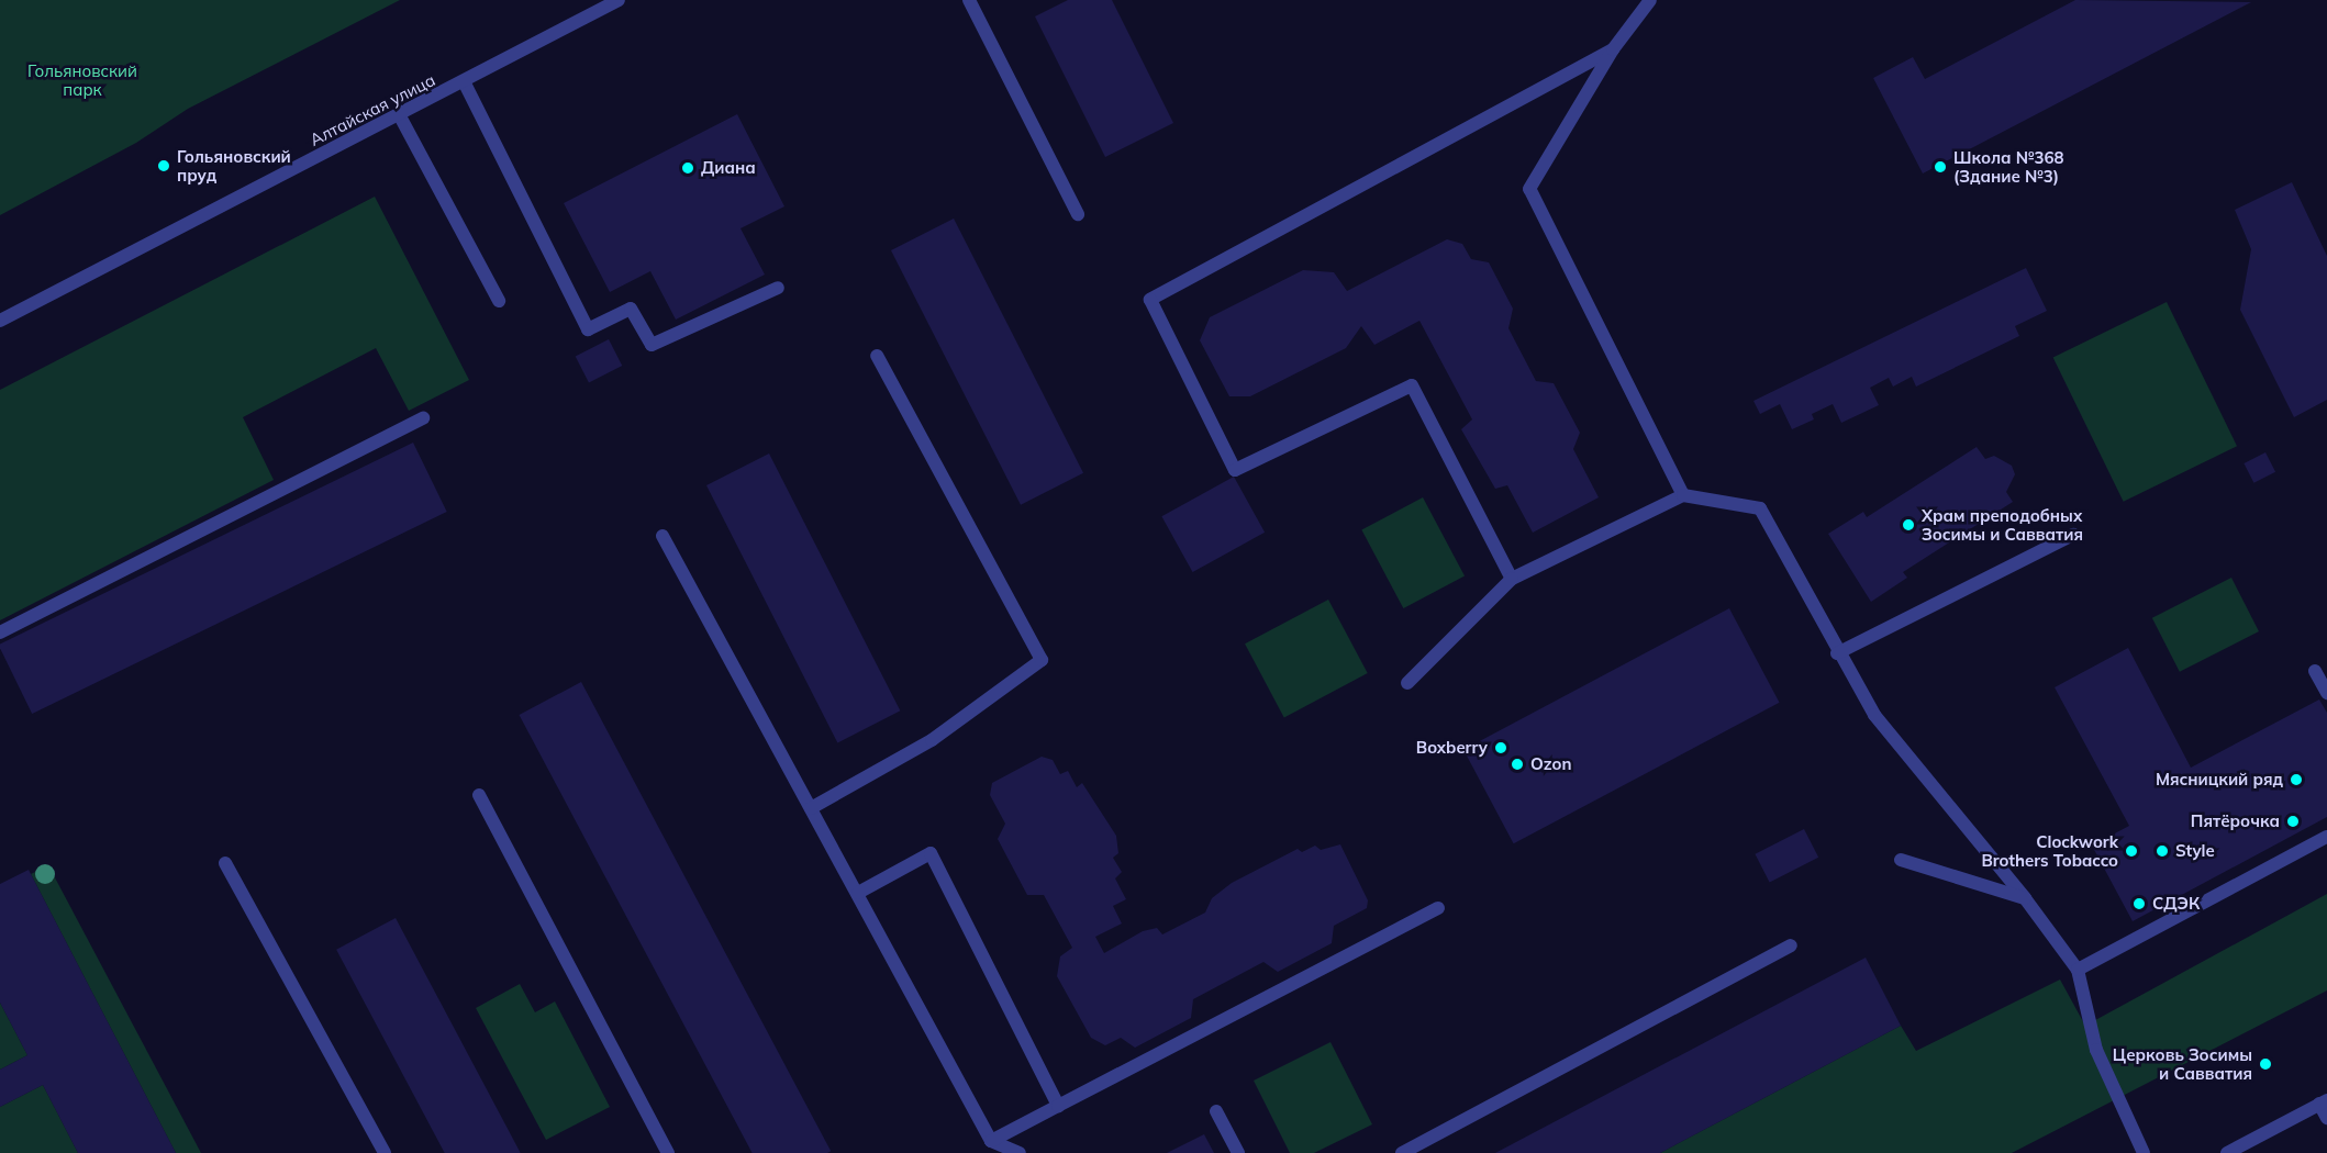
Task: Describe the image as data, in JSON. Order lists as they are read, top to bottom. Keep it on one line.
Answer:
{"streets":{"street":["Алтайская улица"]},"parks":["Гольяновcкий парк"],"places":["Гольяновский пруд","Школа №368 (Здание №3)","Диана","Храм преподобных Зосимы и Савватия","Boxberry","Ozon","Мясницкий ряд","Пятёрочка","Clockwork Brothers Tobacco","Style","СДЭК","Церковь Зосимы и Савватия"]}
